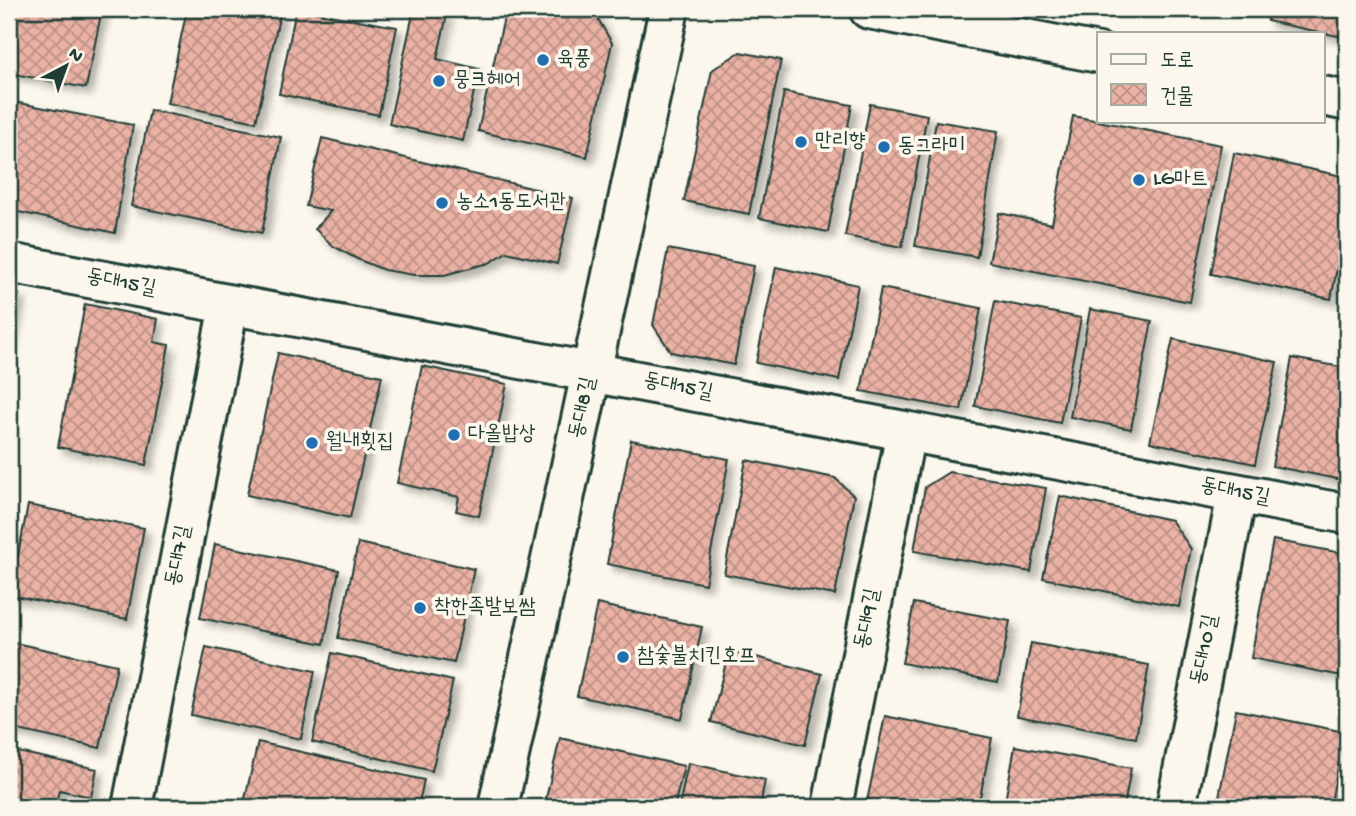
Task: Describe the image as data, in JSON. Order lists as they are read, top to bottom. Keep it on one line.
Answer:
{"streets":{"street":["동대15길","동대8길","동대7길","동대9길","동대10길"]},"crossings":[["동대15길","동대8길"],["동대15길","동대7길"],["동대15길","동대9길"],["동대15길","동대10길"]],"places":["육풍","뭉크헤어","만리향","동그라미","LG마트","농소1동도서관","다올밥상","월내횟집","착한족발보쌈","참숯불치킨호프"],"legend":["도로","건물"],"north":"top right"}
